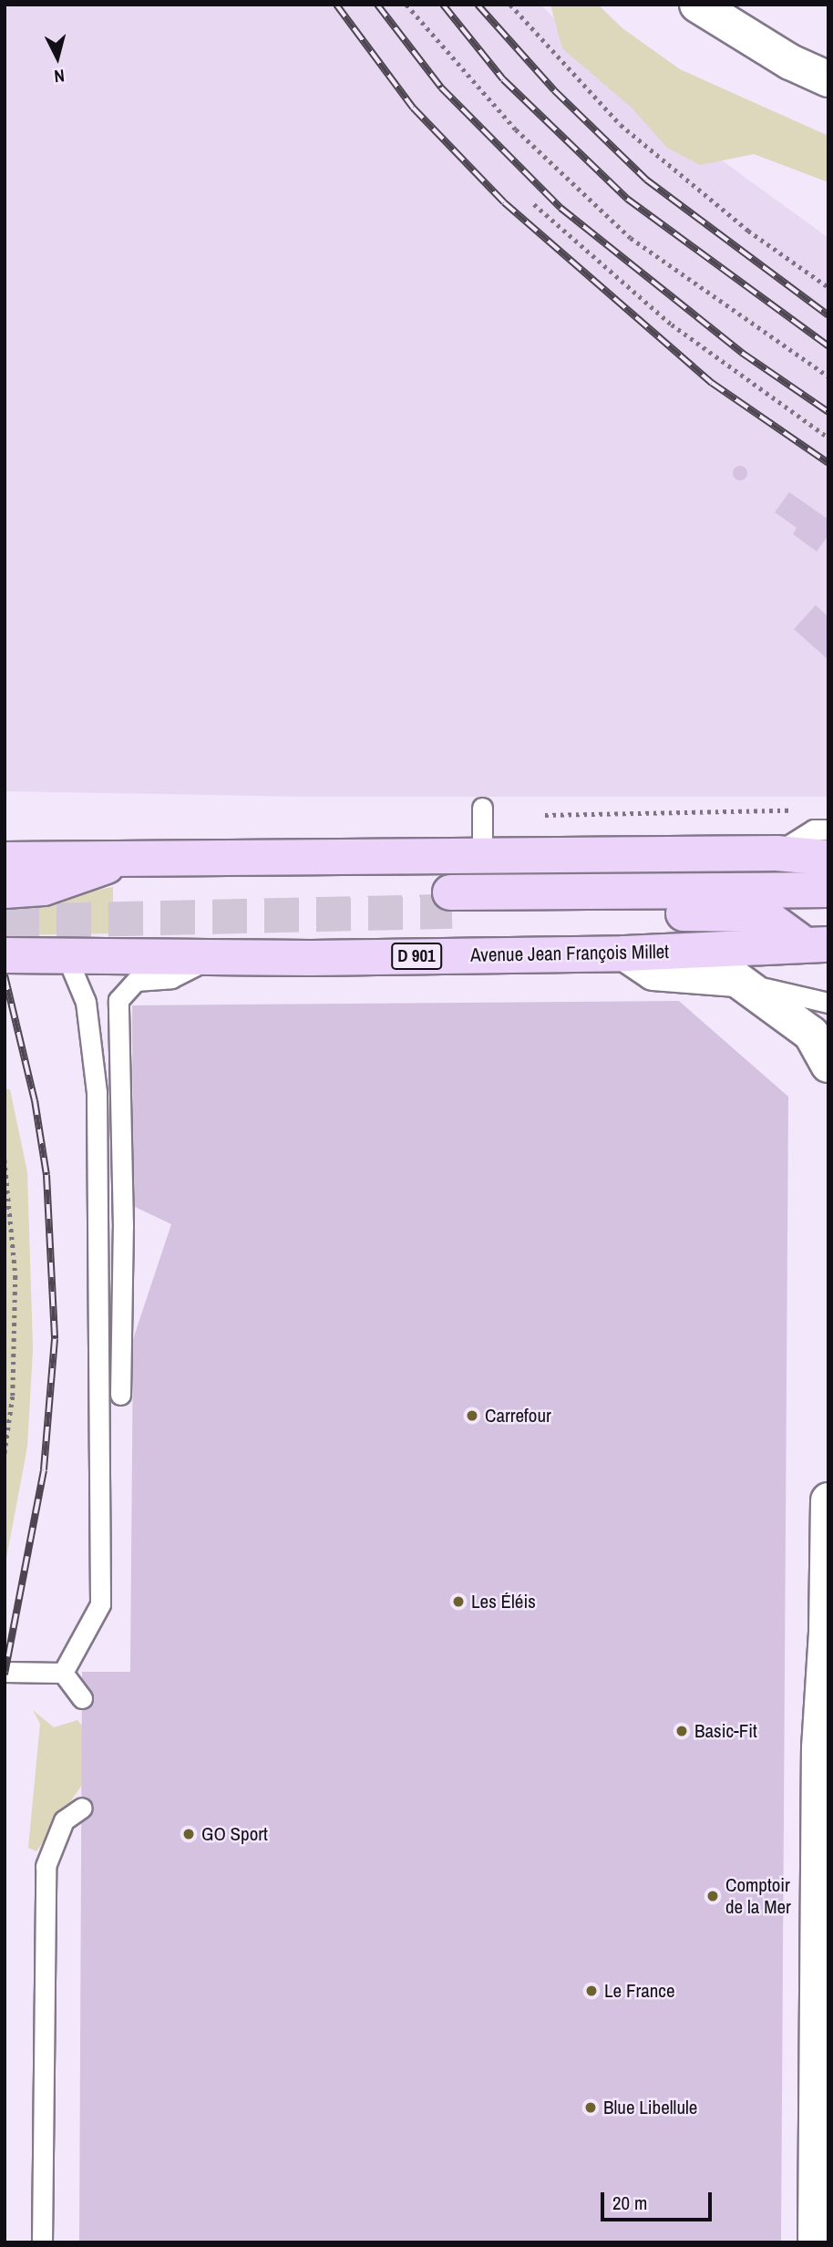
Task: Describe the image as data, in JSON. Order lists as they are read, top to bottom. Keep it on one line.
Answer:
{"streets":{"main road":["Avenue Jean François Millet","D 901"]},"crossings":[["Avenue Jean François Millet","D 901"]],"places":["Carrefour","Les Éléis","Basic-Fit","GO Sport","Comptoir de la Mer","Le France","Blue Libellule"],"scale_bar":"20 m","north":"bottom"}
